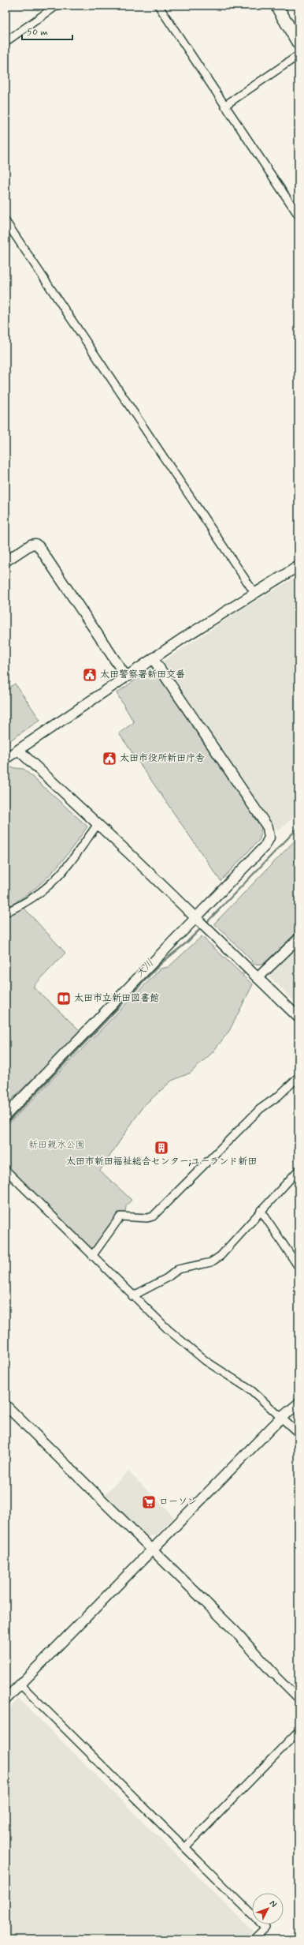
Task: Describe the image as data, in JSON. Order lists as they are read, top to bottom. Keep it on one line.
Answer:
{"water":["大川"],"parks":["新田親水公園"],"places":{"public building":["太田警察署新田交番","太田市役所新田庁舎"],"library":["太田市立新田図書館"],"building":["太田市新田福祉総合センター;ユーランド新田"],"supermarket":["ローソン"]},"scale_bar":"50 m","north":"top right"}
